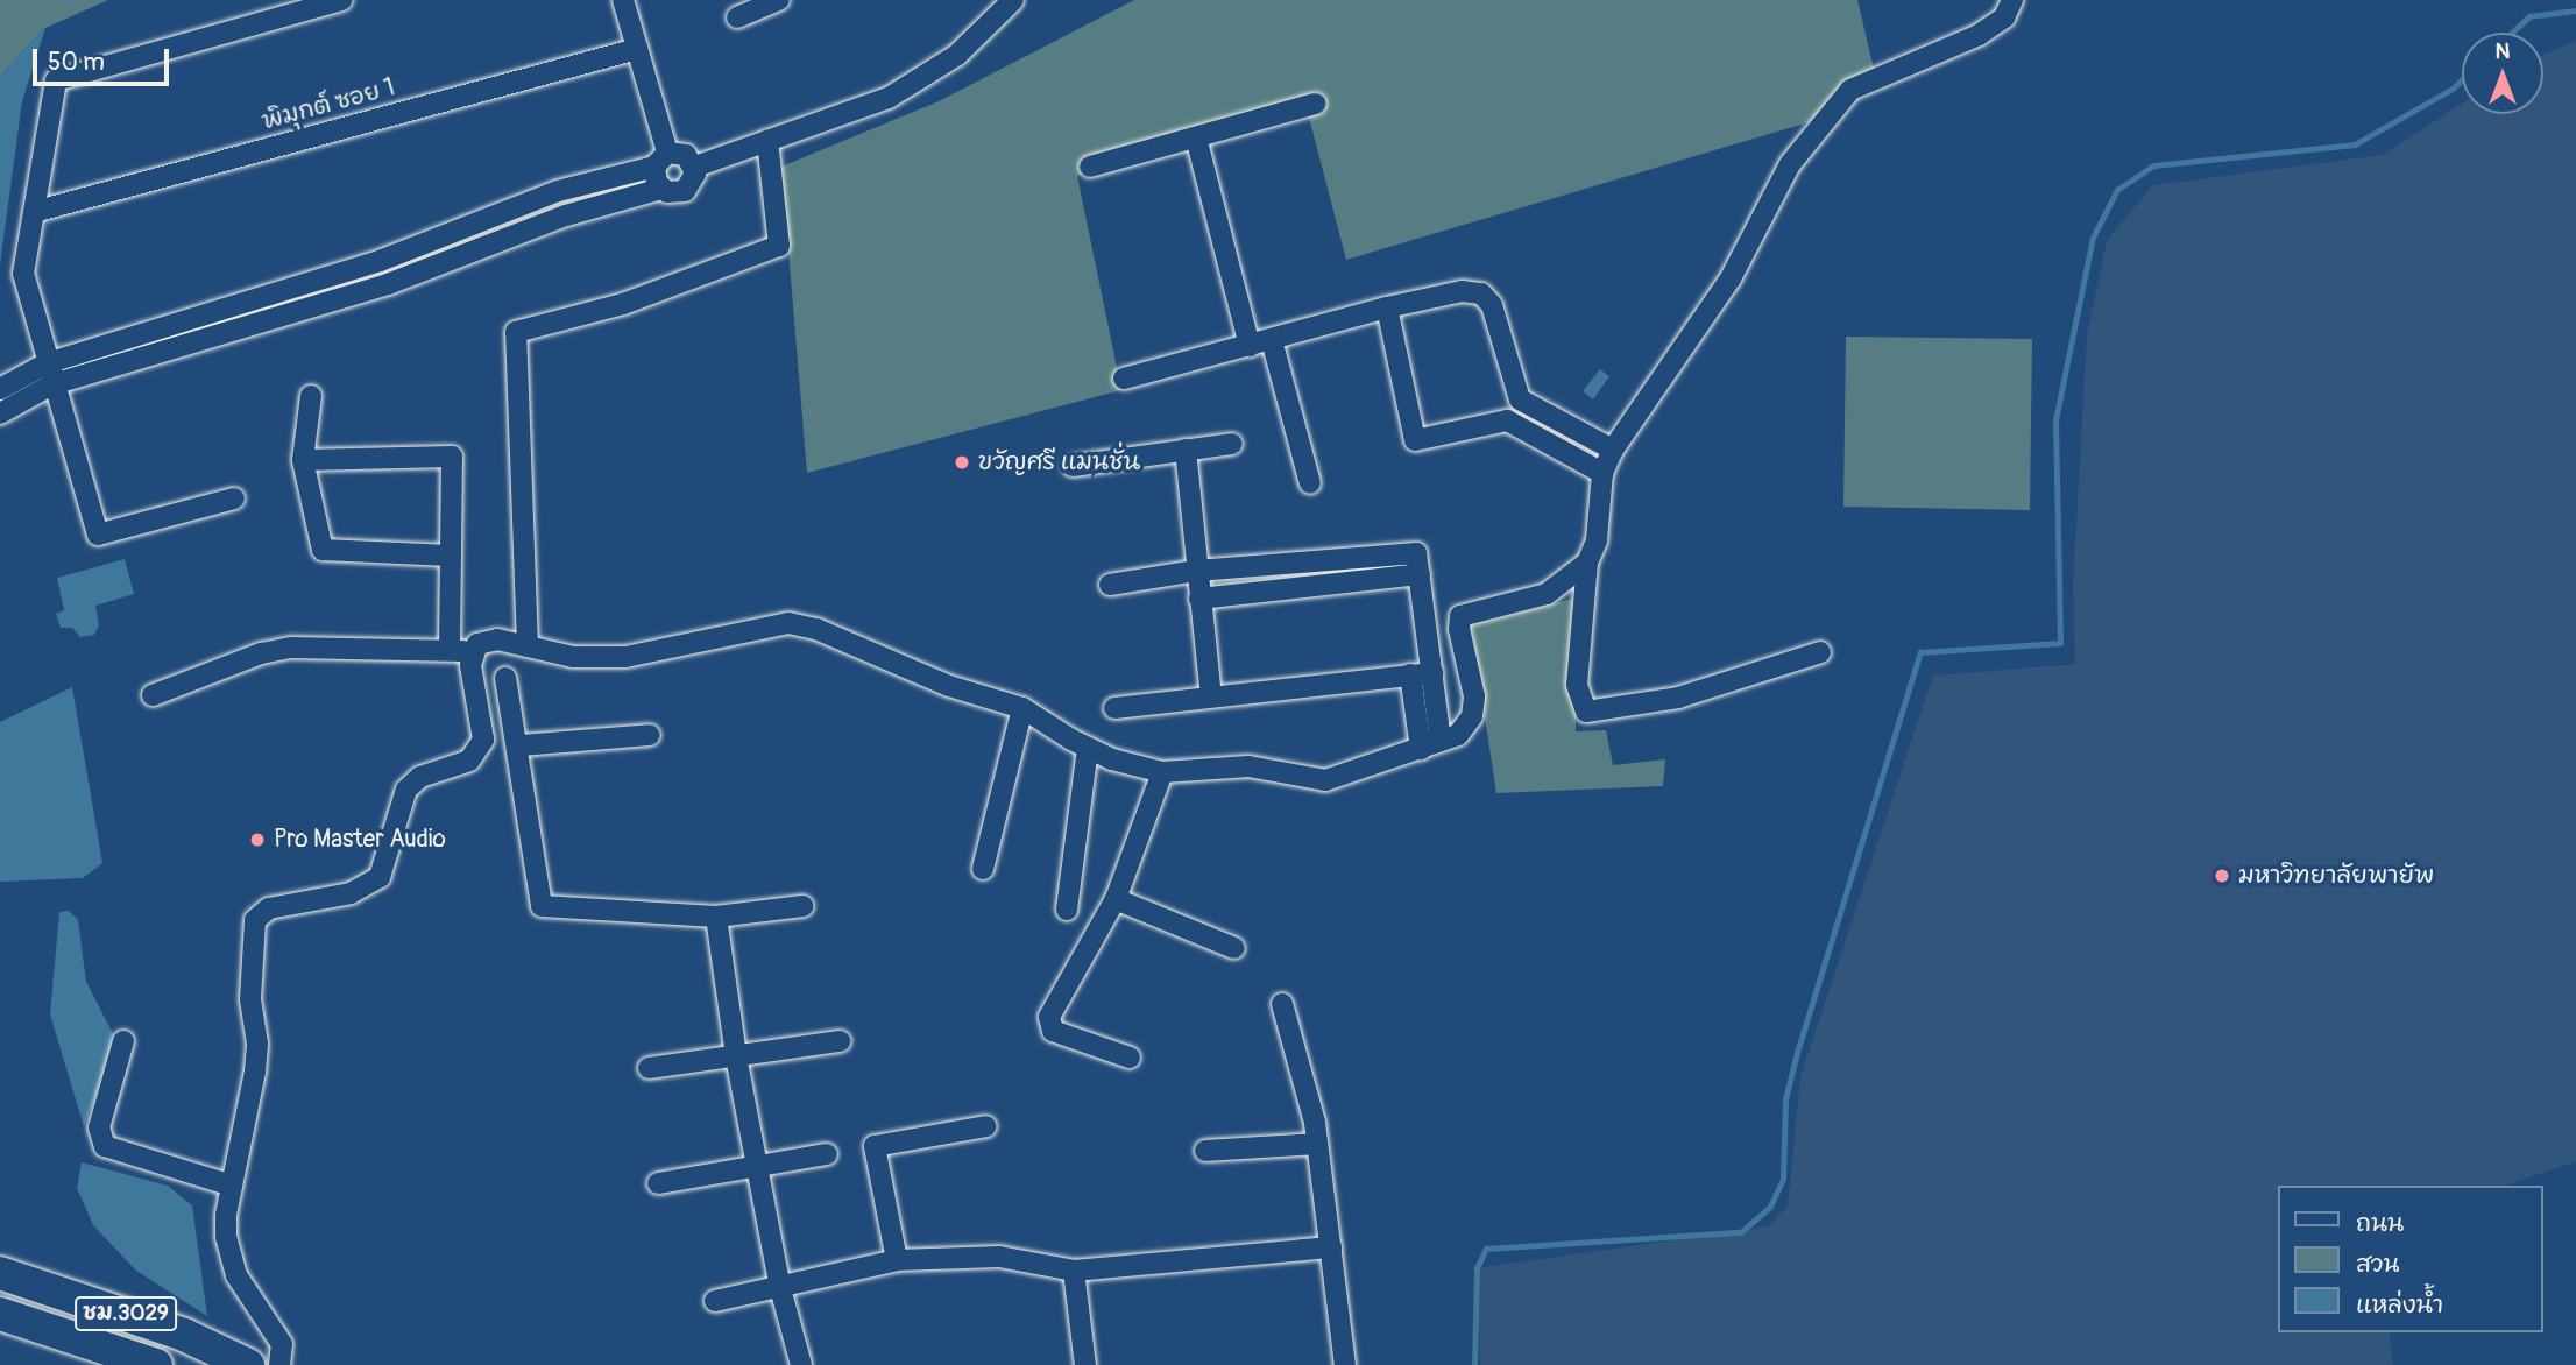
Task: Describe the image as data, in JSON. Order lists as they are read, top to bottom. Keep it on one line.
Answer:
{"streets":{"main road":["ชม.3029"],"street":["พิมุกต์ ซอย 1"]},"places":["ขวัญศรี แมนชั่น","Pro Master Audio","มหาวิทยาลัยพายัพ"],"legend":["ถนน","สวน","แหล่งน้ำ"],"scale_bar":"50 m","north":"top"}
